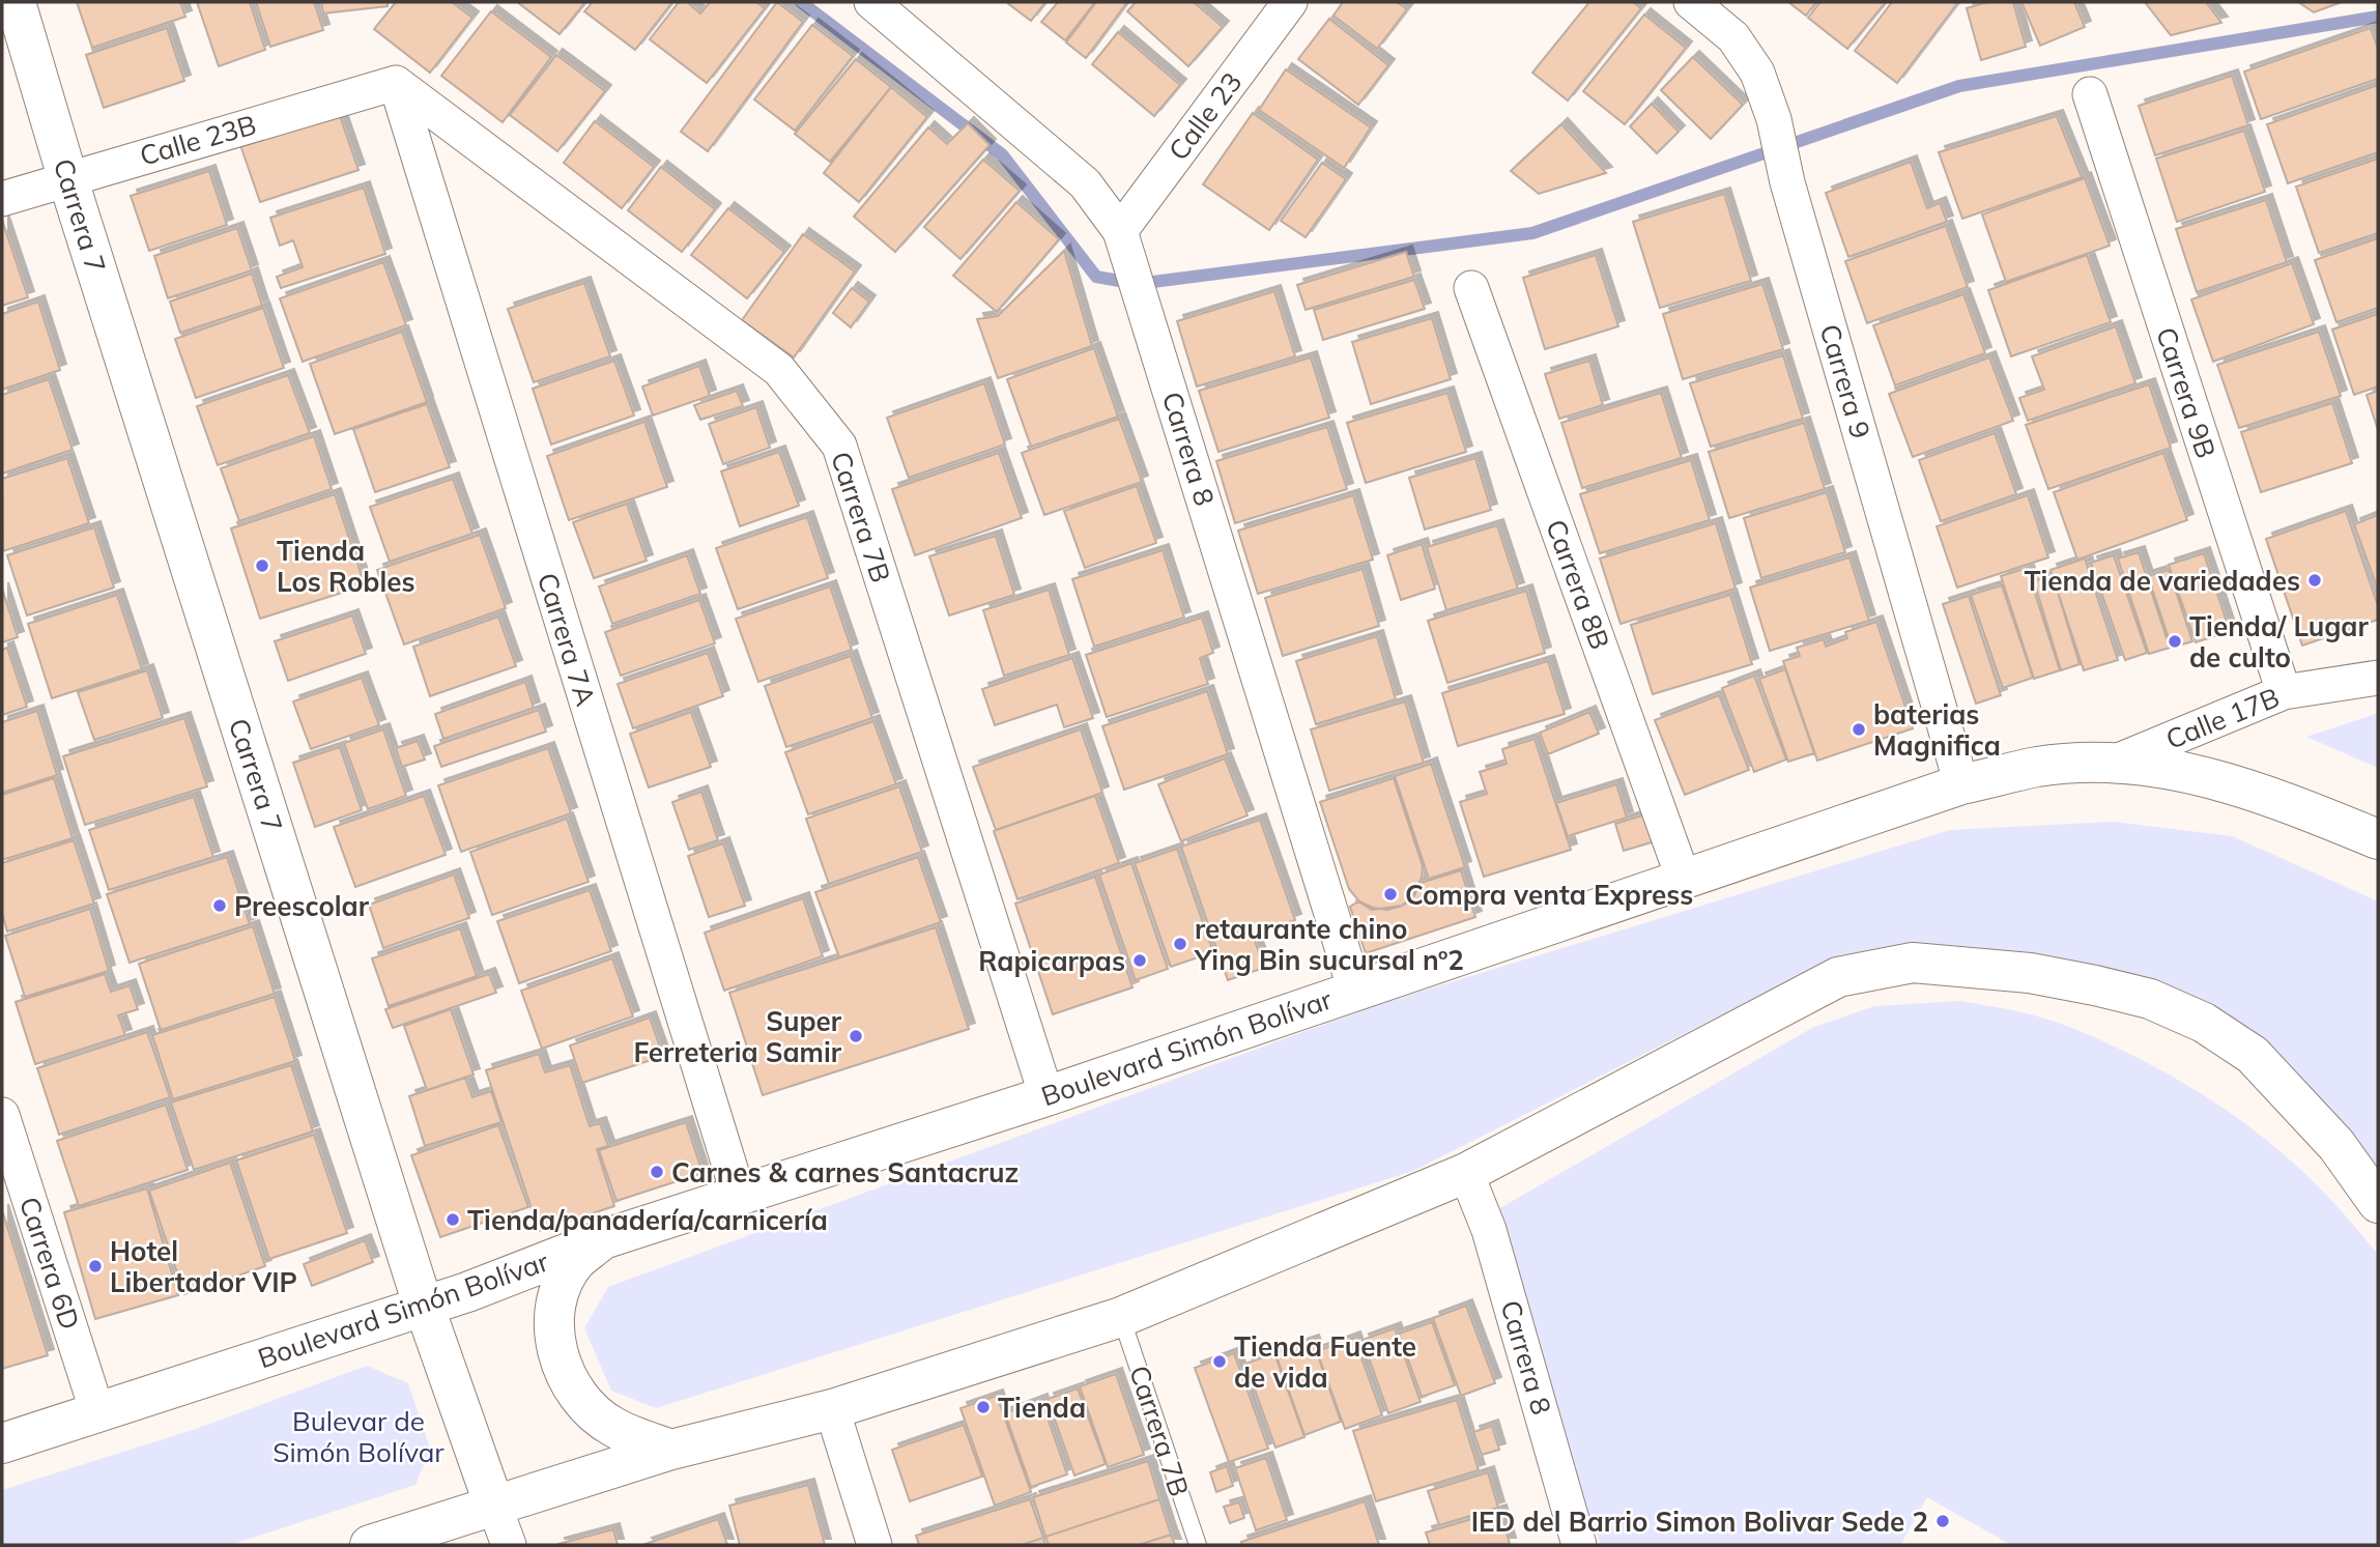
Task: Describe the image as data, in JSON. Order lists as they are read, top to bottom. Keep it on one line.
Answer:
{"streets":{"main road":["Carrera 7","Boulevard Simón Bolívar"],"street":["Calle 23","Calle 23B","Carrera 9","Carrera 9B","Carrera 8","Carrera 7B","Carrera 8B","Carrera 7A","Calle 17B","Carrera 6D"]},"crossings":[["Calle 23","Carrera 8"],["Calle 23B","Carrera 7"],["Calle 23B","Carrera 7B"],["Calle 23B","Carrera 7A"],["Carrera 7","Boulevard Simón Bolívar"],["Carrera 9","Boulevard Simón Bolívar"],["Carrera 9B","Calle 17B"],["Carrera 8","Boulevard Simón Bolívar"],["Carrera 7B","Carrera 7A"],["Carrera 7B","Boulevard Simón Bolívar"],["Carrera 8B","Boulevard Simón Bolívar"],["Carrera 7A","Boulevard Simón Bolívar"],["Calle 17B","Boulevard Simón Bolívar"],["Boulevard Simón Bolívar","Carrera 6D"]],"parks":["Bulevar de Simón Bolívar"],"places":["Tienda Los Robles","Tienda de variedades","Tienda/ Lugar de culto","baterias Magnifica","Compra venta Express","Preescolar","retaurante chino Ying Bin sucursal nº2","Rapicarpas","Super Ferreteria Samir","Carnes & carnes Santacruz","Tienda/panadería/carnicería","Hotel Libertador VIP","Tienda Fuente de vida","Tienda","IED del Barrio Simon Bolivar Sede 2"]}
